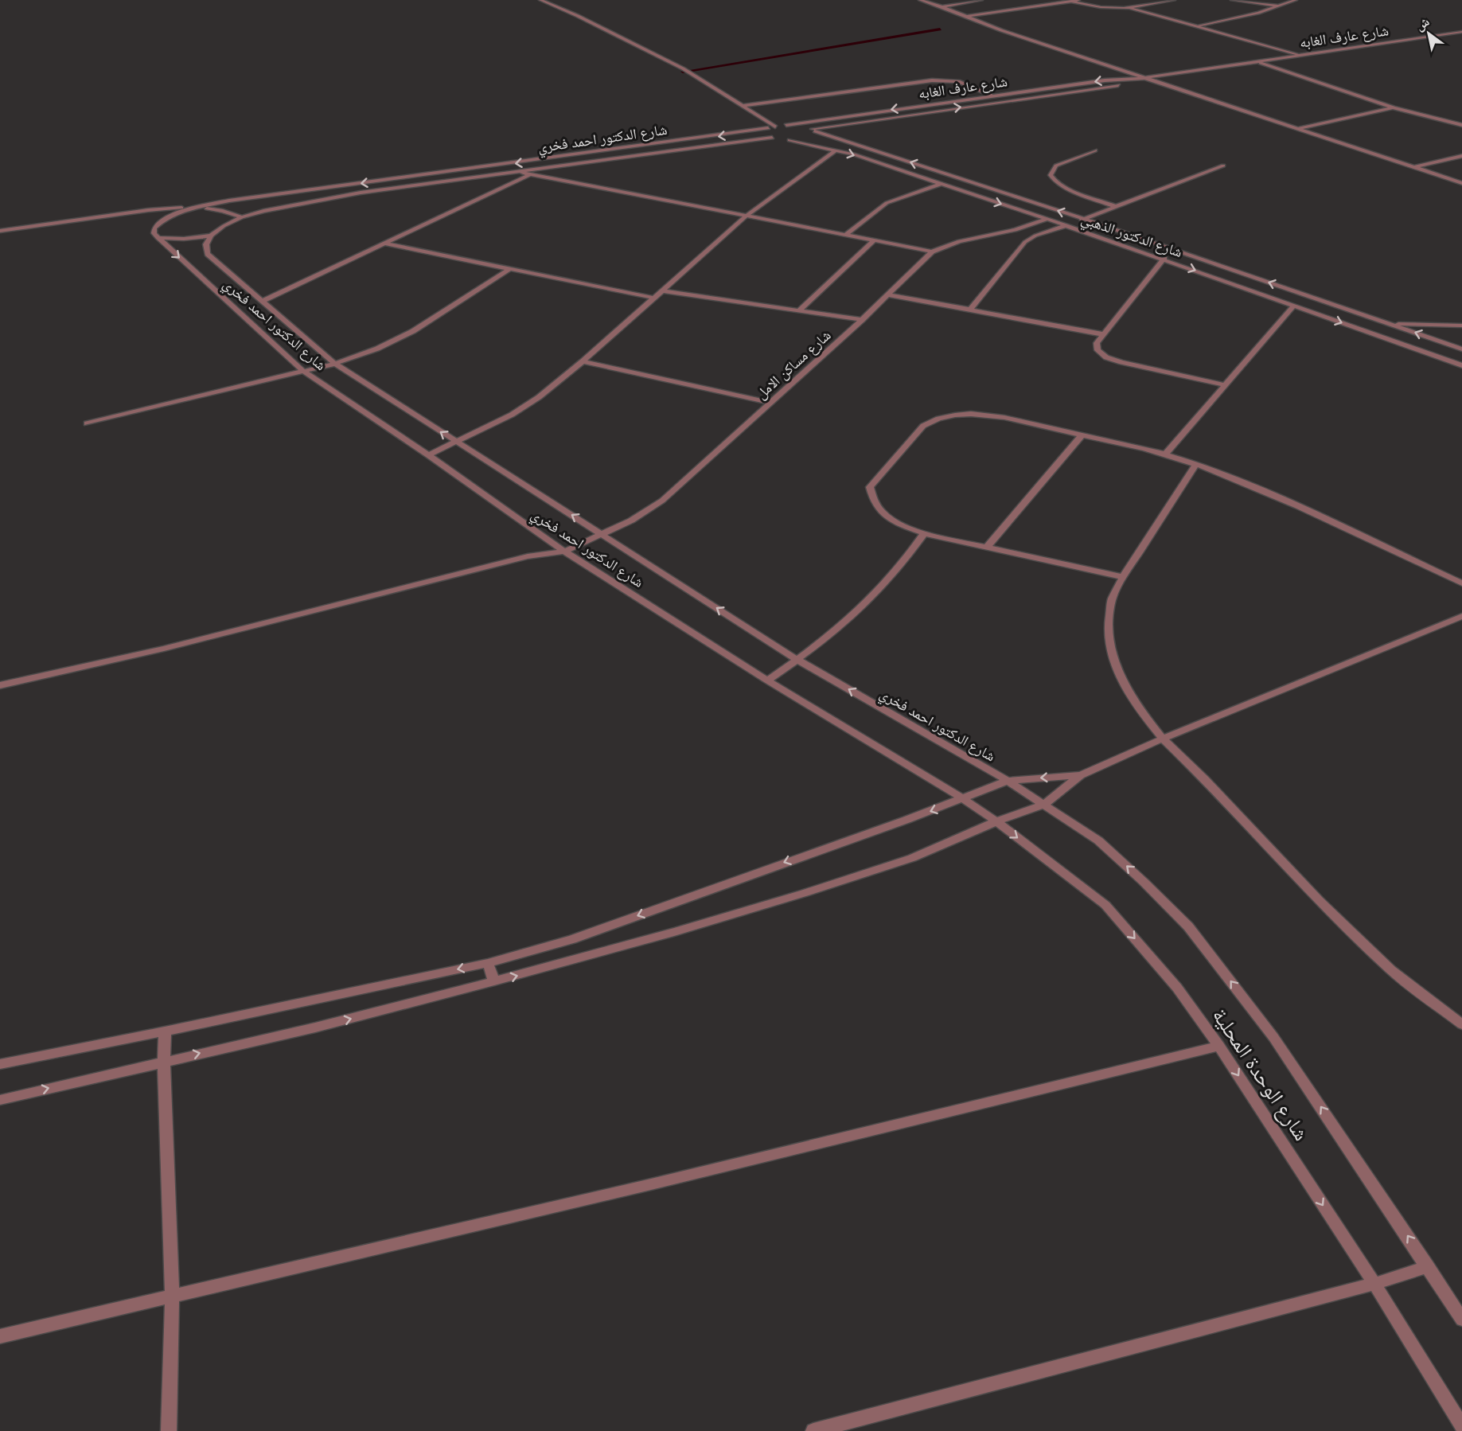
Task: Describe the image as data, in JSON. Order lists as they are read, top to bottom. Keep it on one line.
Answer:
{"streets":{"street":["شارع عارف الغابه","شارع الدكتور احمد فخري","شارع الدكتور الذهبي","شارع مساكن الامل","شارع الوحدة المحلية"]},"crossings":[["شارع عارف الغابه","شارع الدكتور احمد فخري"],["شارع عارف الغابه","شارع الدكتور الذهبي"],["شارع الدكتور احمد فخري","شارع الدكتور الذهبي"],["شارع الدكتور احمد فخري","شارع مساكن الامل"],["شارع الدكتور احمد فخري","شارع الوحدة المحلية"],["شارع الدكتور الذهبي","شارع مساكن الامل"]],"north":"top left"}
